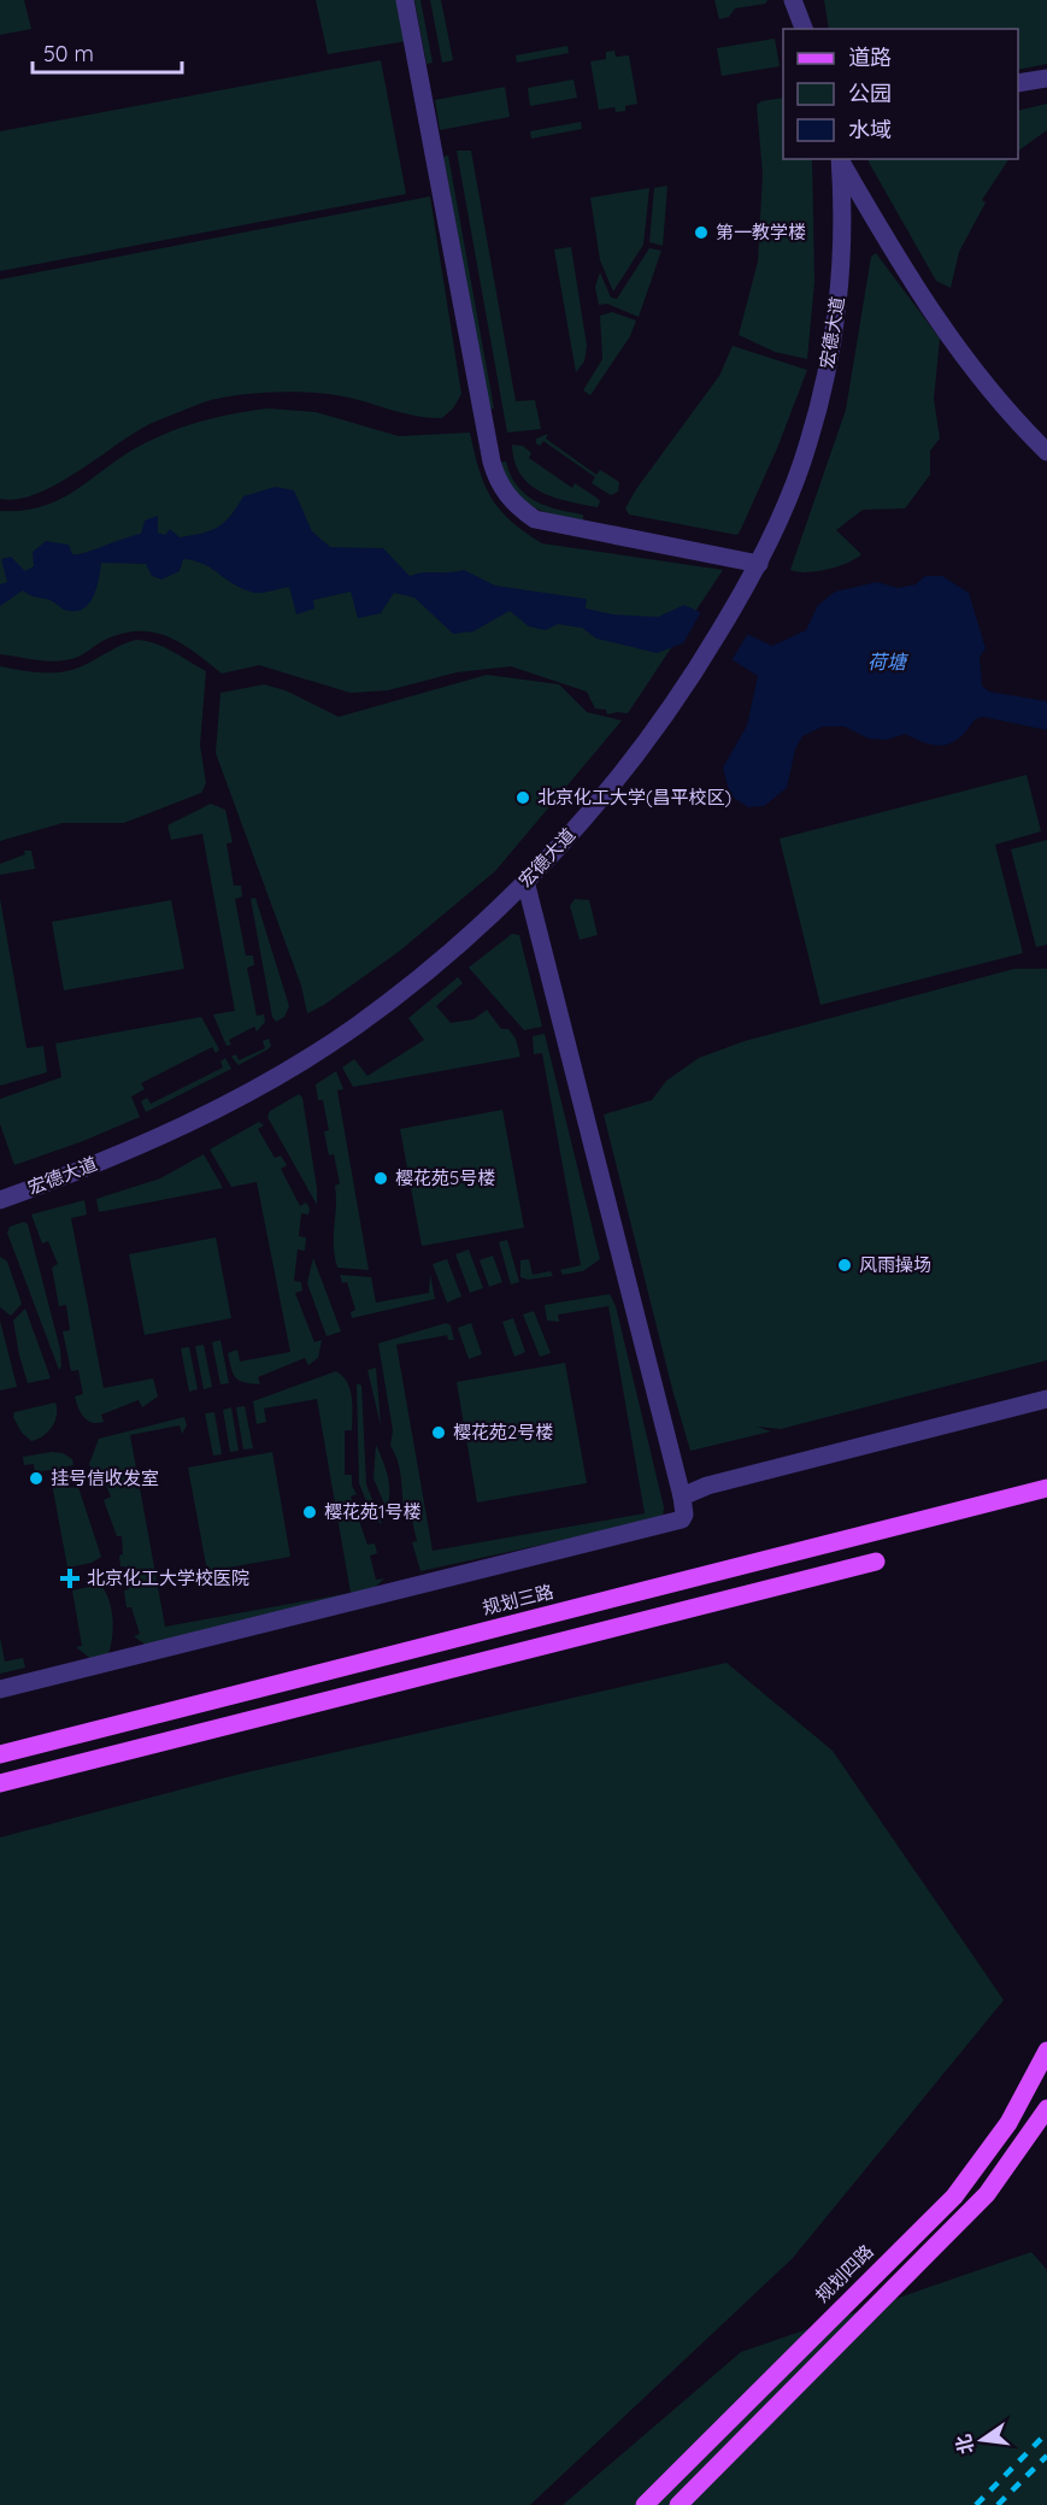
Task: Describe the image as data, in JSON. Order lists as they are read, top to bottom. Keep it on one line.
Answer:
{"streets":{"main road":["规划三路","规划四路"],"street":["宏德大道"]},"water":["荷塘"],"places":{"other":["第一教学楼","北京化工大学(昌平校区)","樱花苑5号楼","风雨操场","樱花苑2号楼","挂号信收发室","樱花苑1号楼"],"health":["北京化工大学校医院"]},"legend":["道路","公园","水域"],"scale_bar":"50 m","north":"left"}
